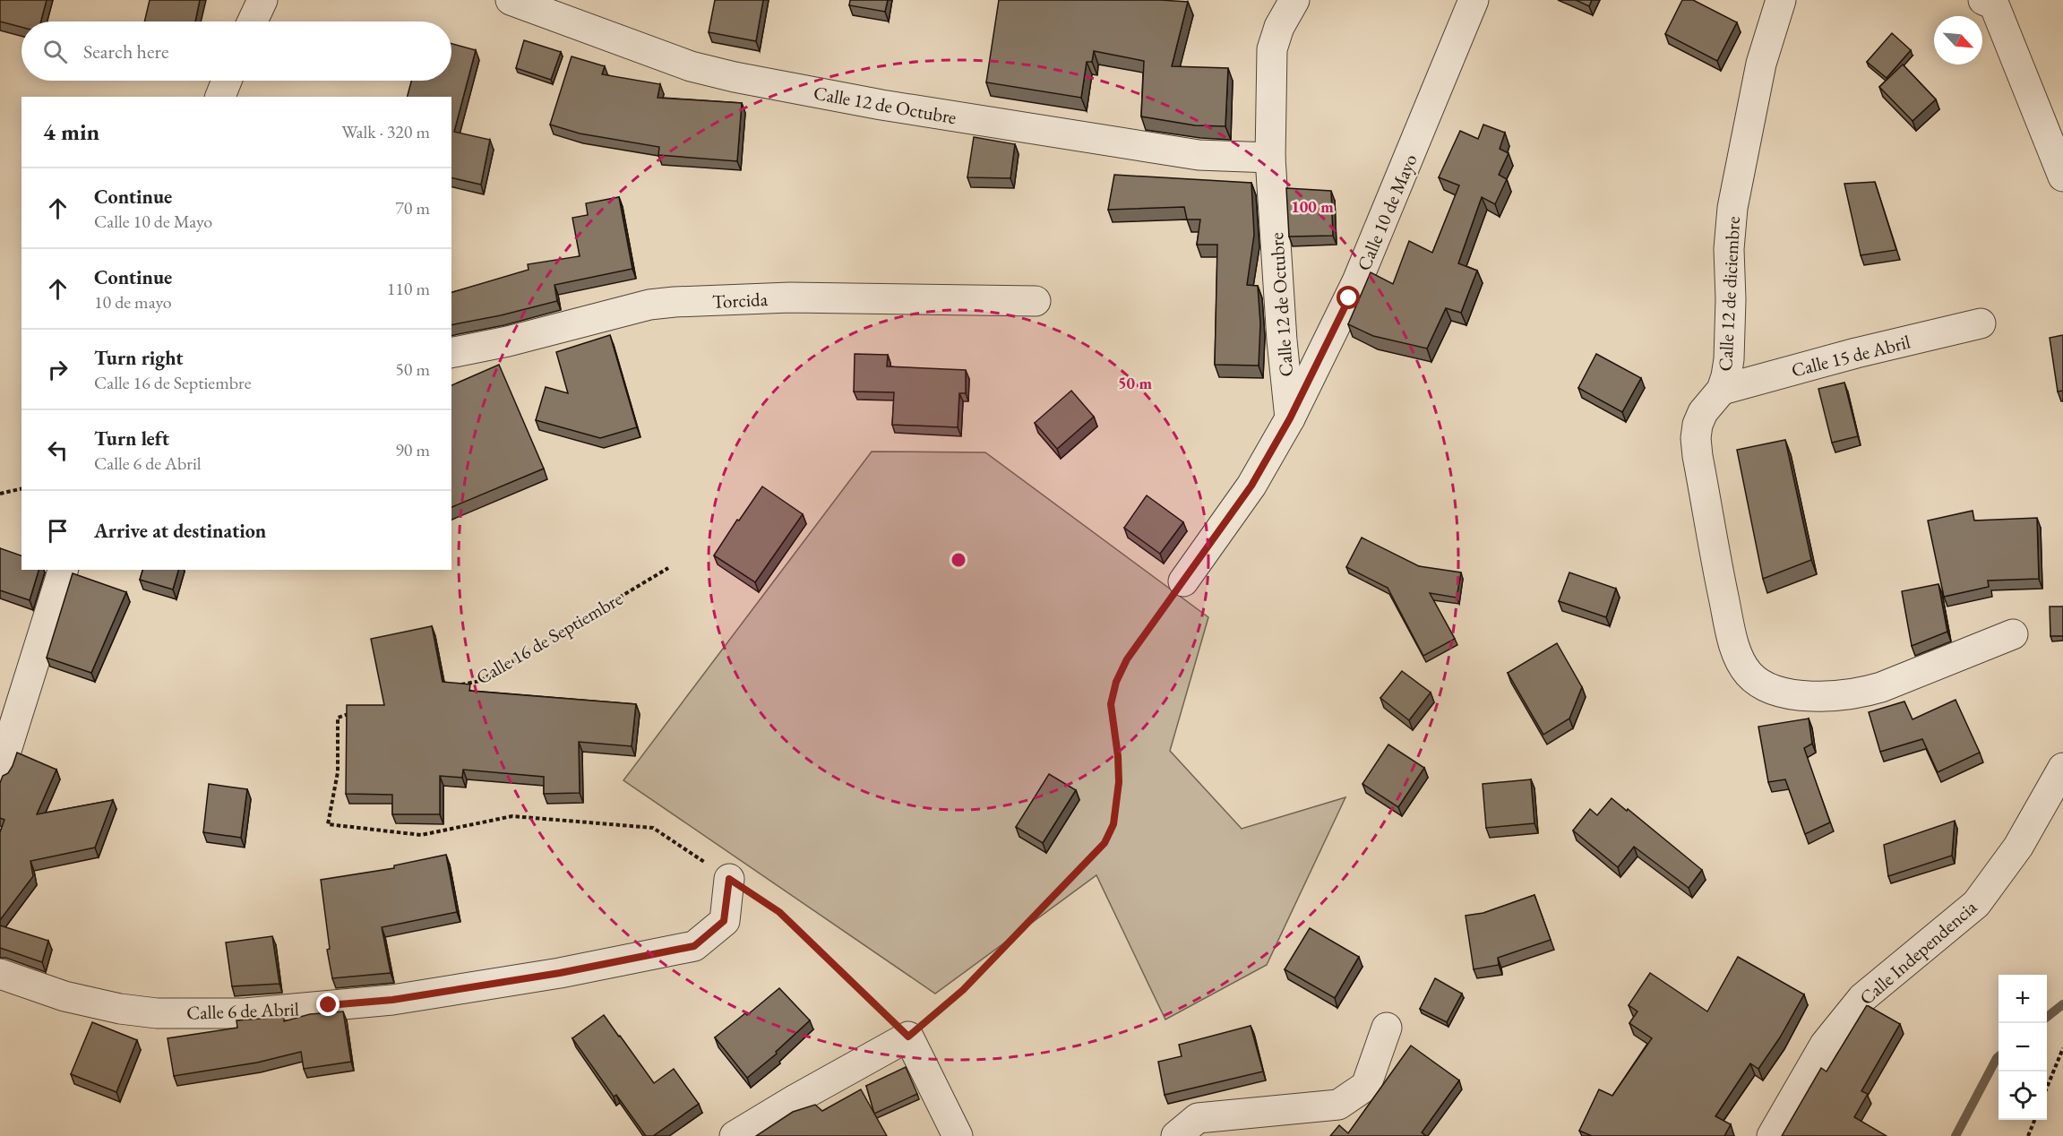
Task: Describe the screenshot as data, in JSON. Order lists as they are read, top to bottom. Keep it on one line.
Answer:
{"streets":{"street":["Calle 12 de Octubre","Calle 10 de Mayo","Calle 12 de diciembre","Torcida","Calle 15 de Abril","Calle Independencia","Calle 6 de Abril"],"path":["Calle 16 de Septiembre"]},"crossings":[["Calle 12 de Octubre","Calle 10 de Mayo"],["Calle 12 de diciembre","Calle 15 de Abril"]],"north":"bottom right","page":{"search":"Search here","heading":["4 min","Walk · 320 m"],"list":[["Continue","Calle 10 de Mayo","70 m"],["Continue","10 de mayo","110 m"],["Turn right","Calle 16 de Septiembre","50 m"],["Turn left","Calle 6 de Abril","90 m"],"Arrive at destination"],"map_buttons":["+","−"]},"rings":["100 m","50 m"]}
